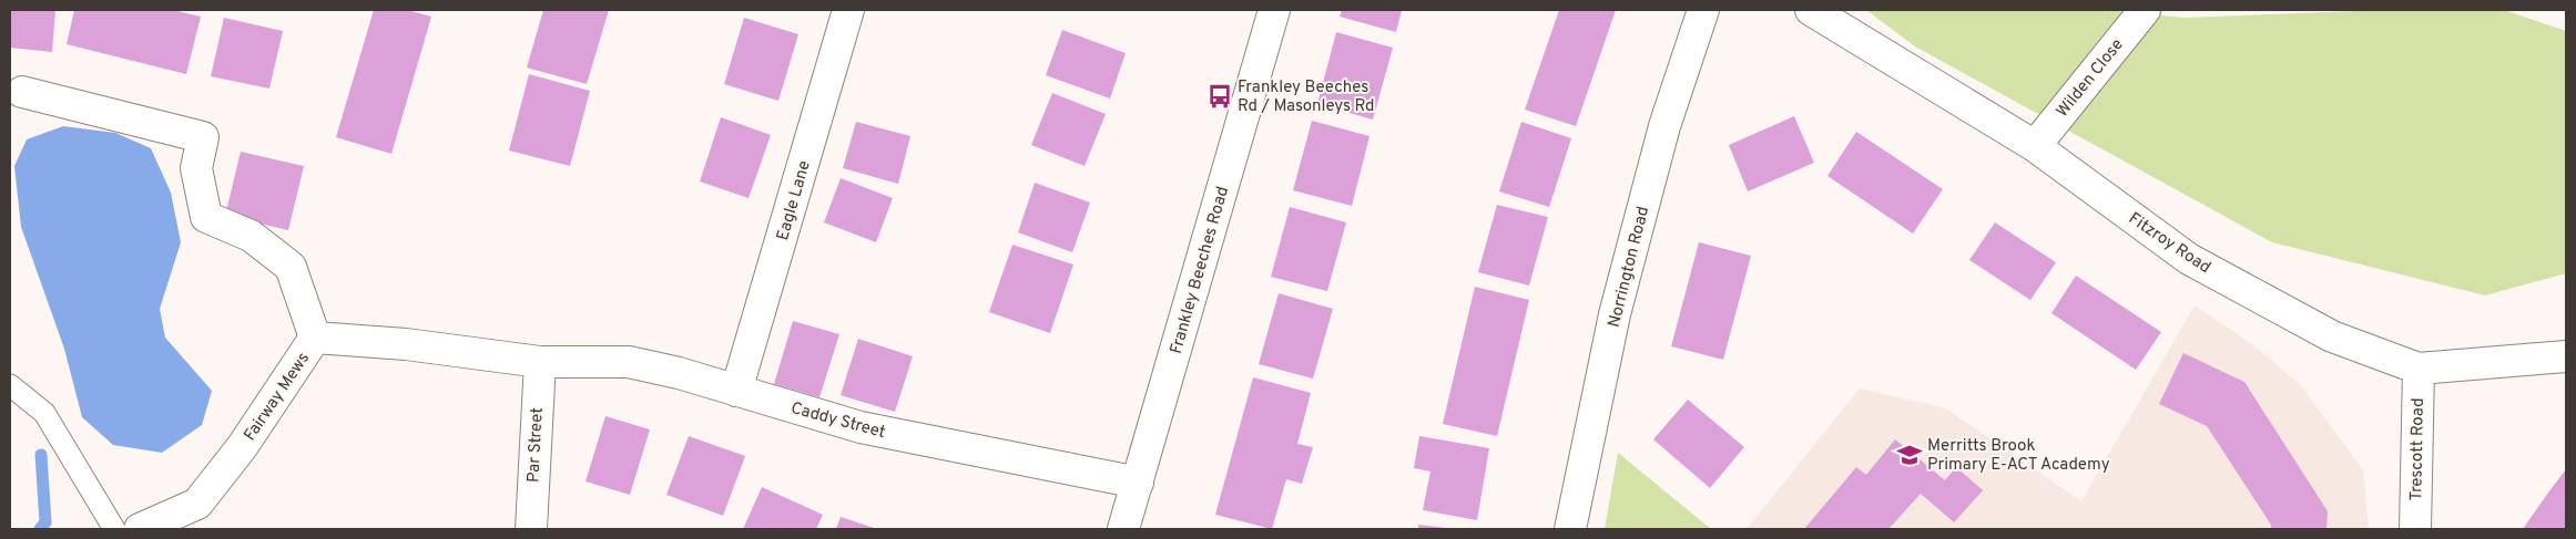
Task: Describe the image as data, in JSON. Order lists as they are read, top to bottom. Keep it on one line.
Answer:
{"streets":{"street":["Wilden Close","Eagle Lane","Fitzroy Road","Norrington Road","Frankley Beeches Road","Fairway Mews","Caddy Street","Par Street","Trescott Road"]},"crossings":[["Wilden Close","Fitzroy Road"],["Eagle Lane","Caddy Street"],["Fitzroy Road","Trescott Road"],["Frankley Beeches Road","Caddy Street"],["Fairway Mews","Caddy Street"],["Fairway Mews","Par Street"],["Caddy Street","Par Street"]],"places":{"bus stop":["Frankley Beeches Rd / Masonleys Rd"],"school or university":["Merritts Brook Primary E-ACT Academy"]}}
